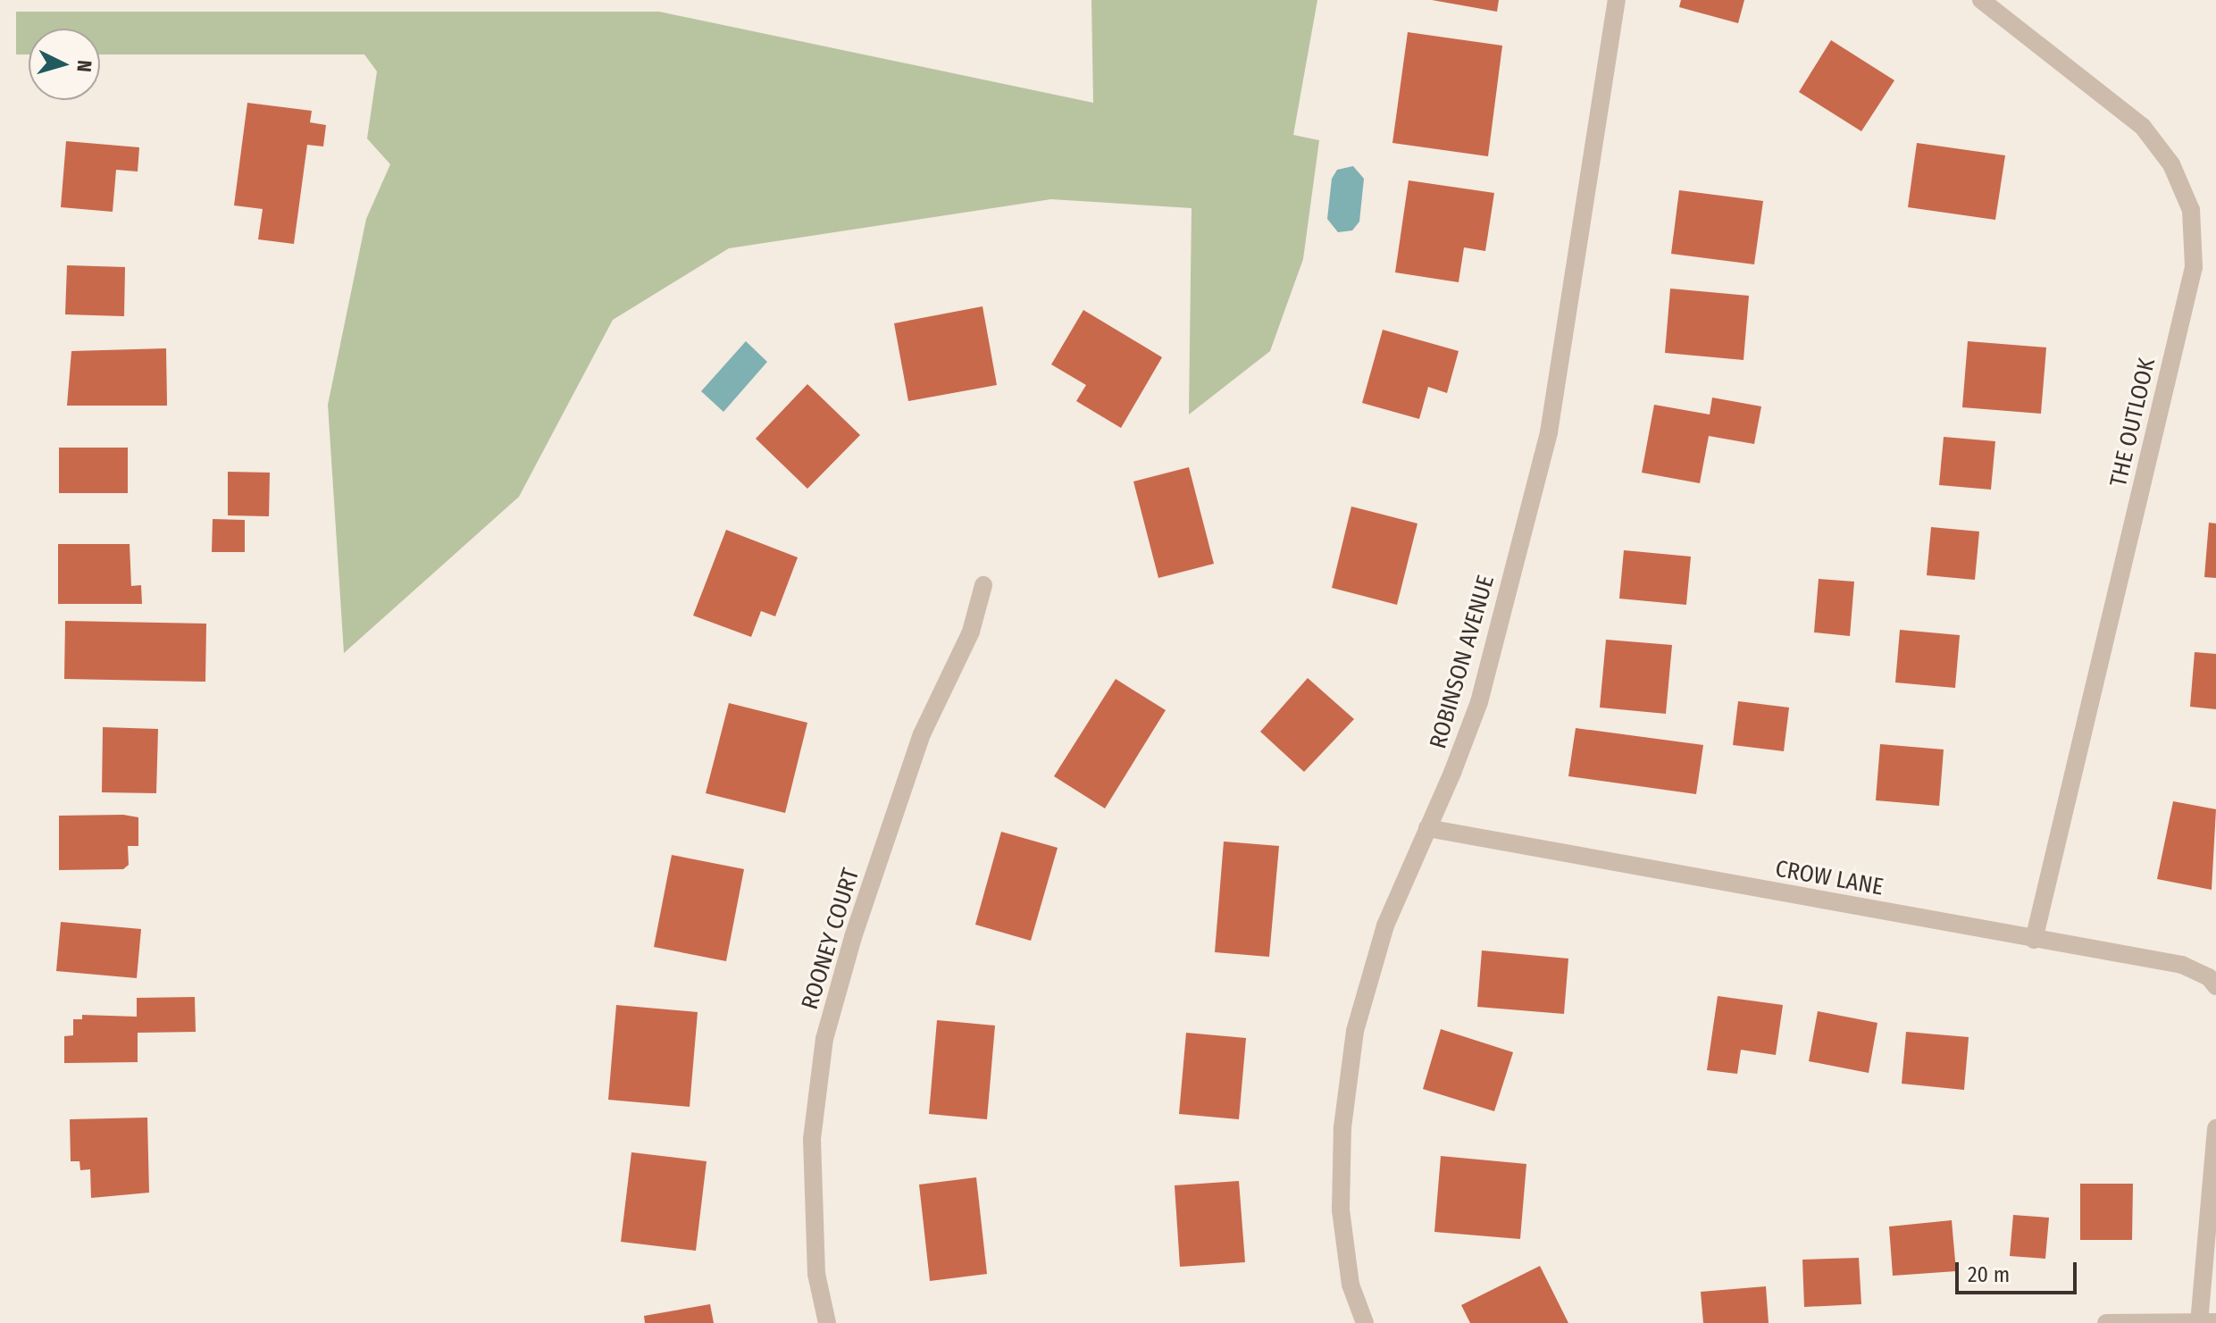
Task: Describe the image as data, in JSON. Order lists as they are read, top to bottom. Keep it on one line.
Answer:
{"streets":{"street":["THE OUTLOOK","ROBINSON AVENUE","CROW LANE","ROONEY COURT"]},"crossings":[["THE OUTLOOK","CROW LANE"],["ROBINSON AVENUE","CROW LANE"]],"scale_bar":"20 m","north":"right"}
